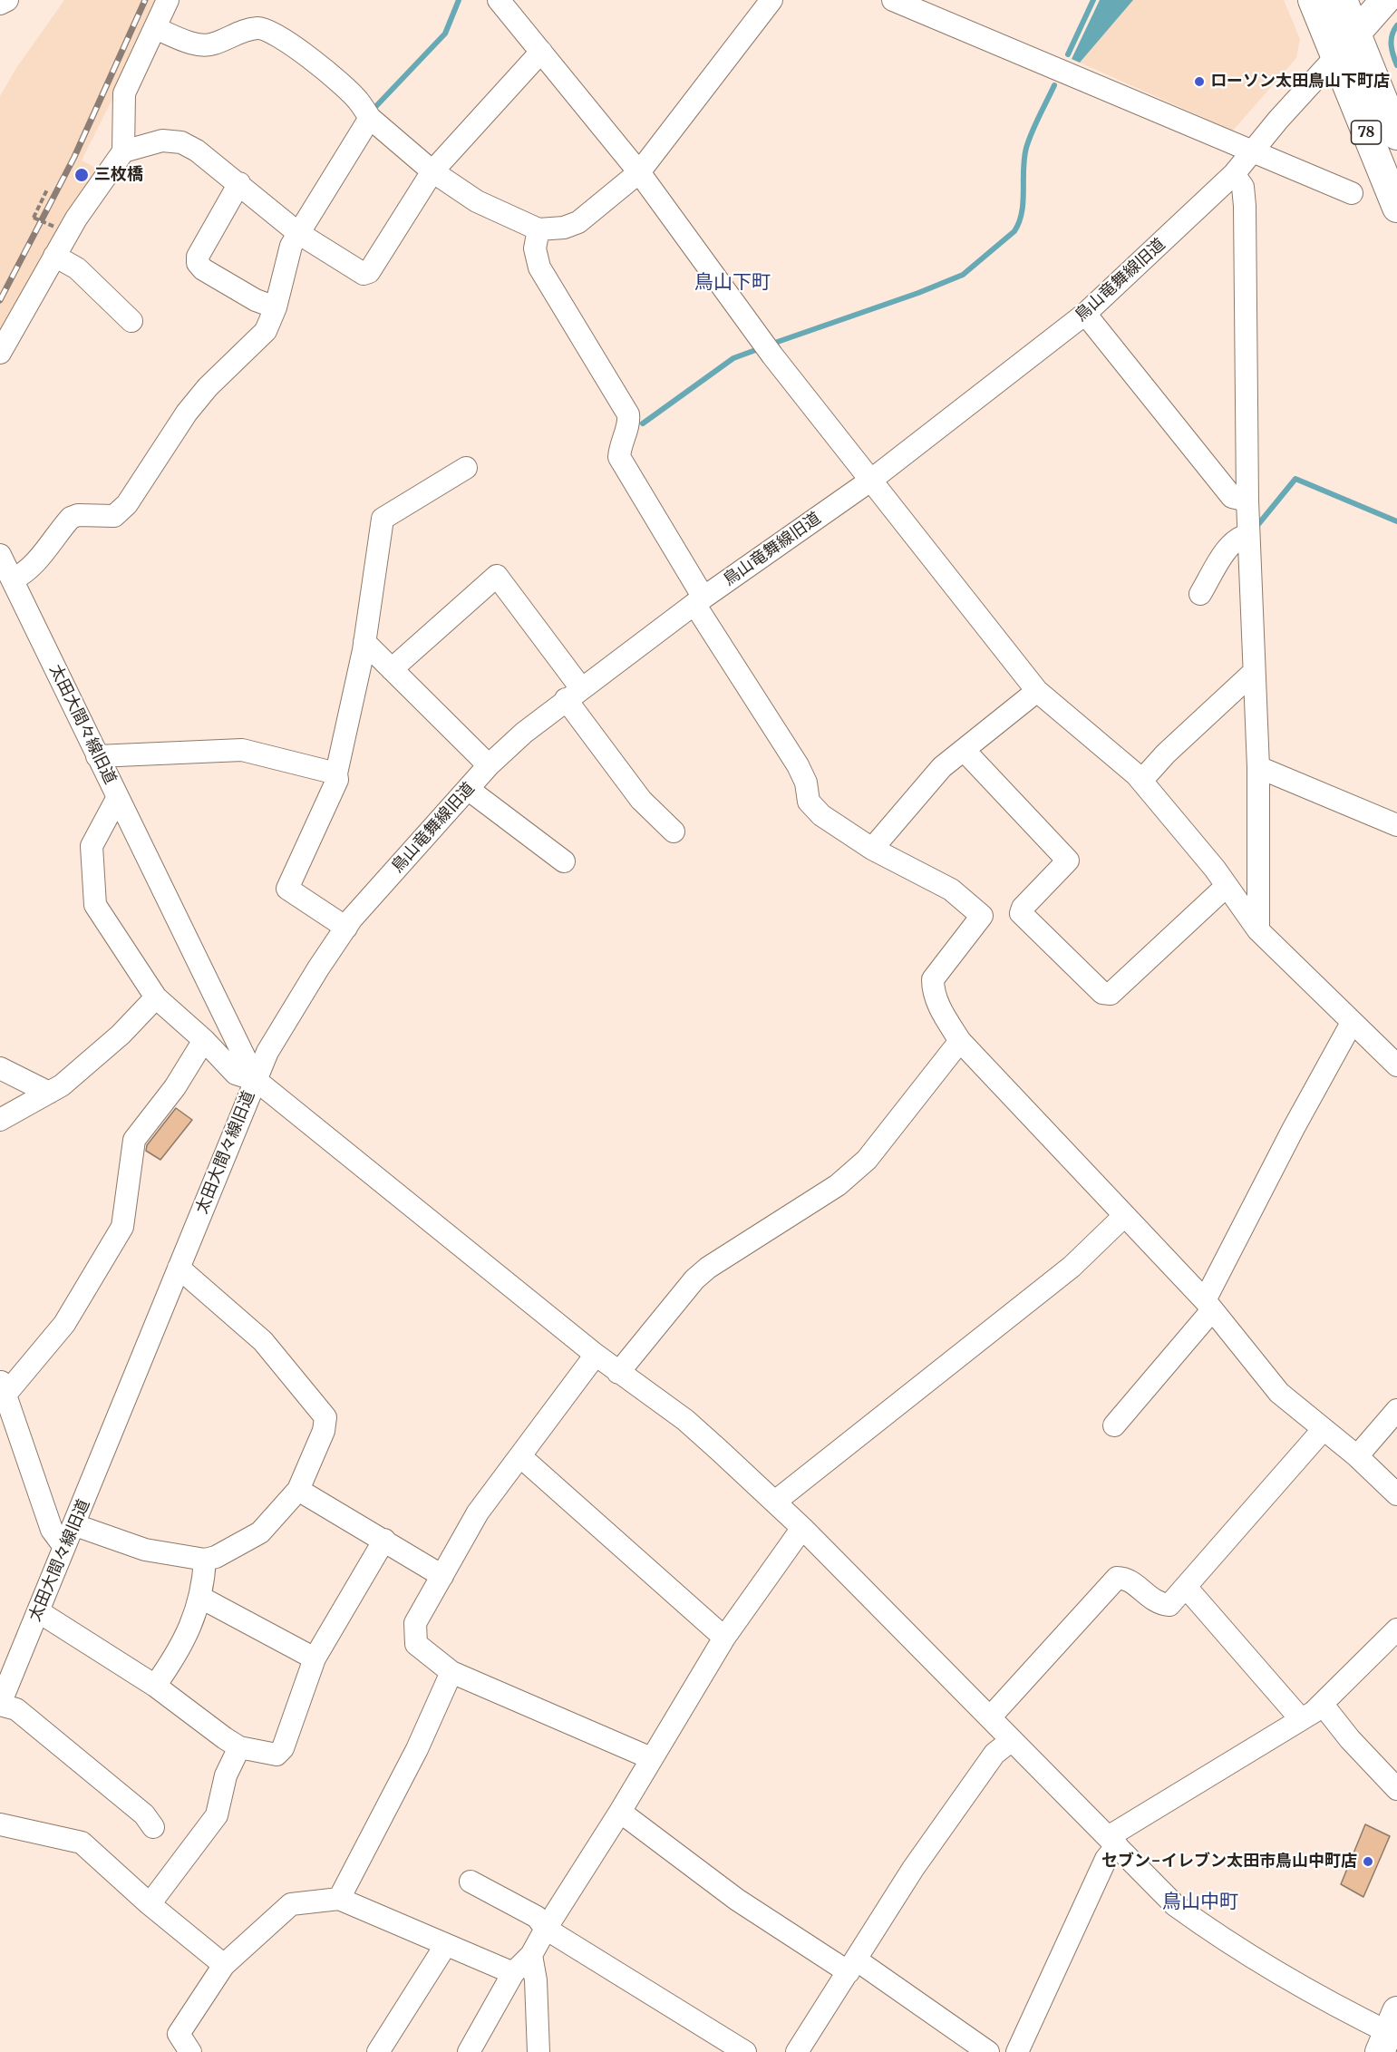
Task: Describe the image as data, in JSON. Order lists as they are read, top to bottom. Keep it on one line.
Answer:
{"streets":{"main road":["78"],"street":["鳥山竜舞線旧道","太田大間々線旧道"]},"crossings":[["78","鳥山竜舞線旧道"],["鳥山竜舞線旧道","太田大間々線旧道"]],"districts":["鳥山下町","鳥山中町"],"places":["ローソン太田鳥山下町店","三枚橋","セブン−イレブン太田市鳥山中町店"]}
